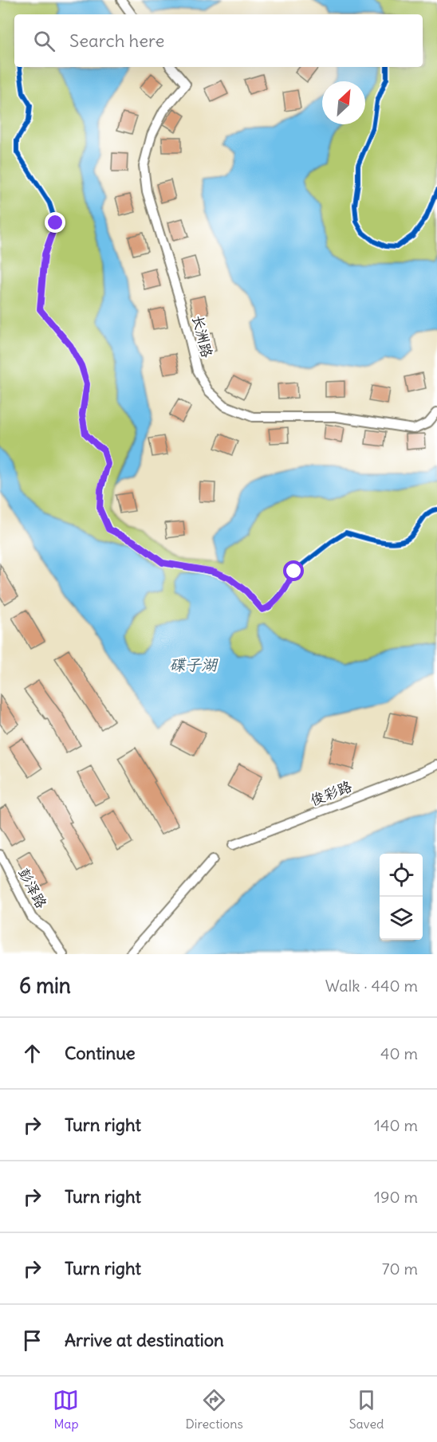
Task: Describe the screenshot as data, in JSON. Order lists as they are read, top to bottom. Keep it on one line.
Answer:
{"streets":{"street":["长洲路","俊彩路","彭泽路"]},"water":["碟子湖"],"north":"top right","page":{"search":"Search here","heading":["6 min","Walk · 440 m"],"list":[["Continue","40 m"],["Turn right","140 m"],["Turn right","190 m"],["Turn right","70 m"],"Arrive at destination"],"nav":["Map","Directions","Saved"]}}
